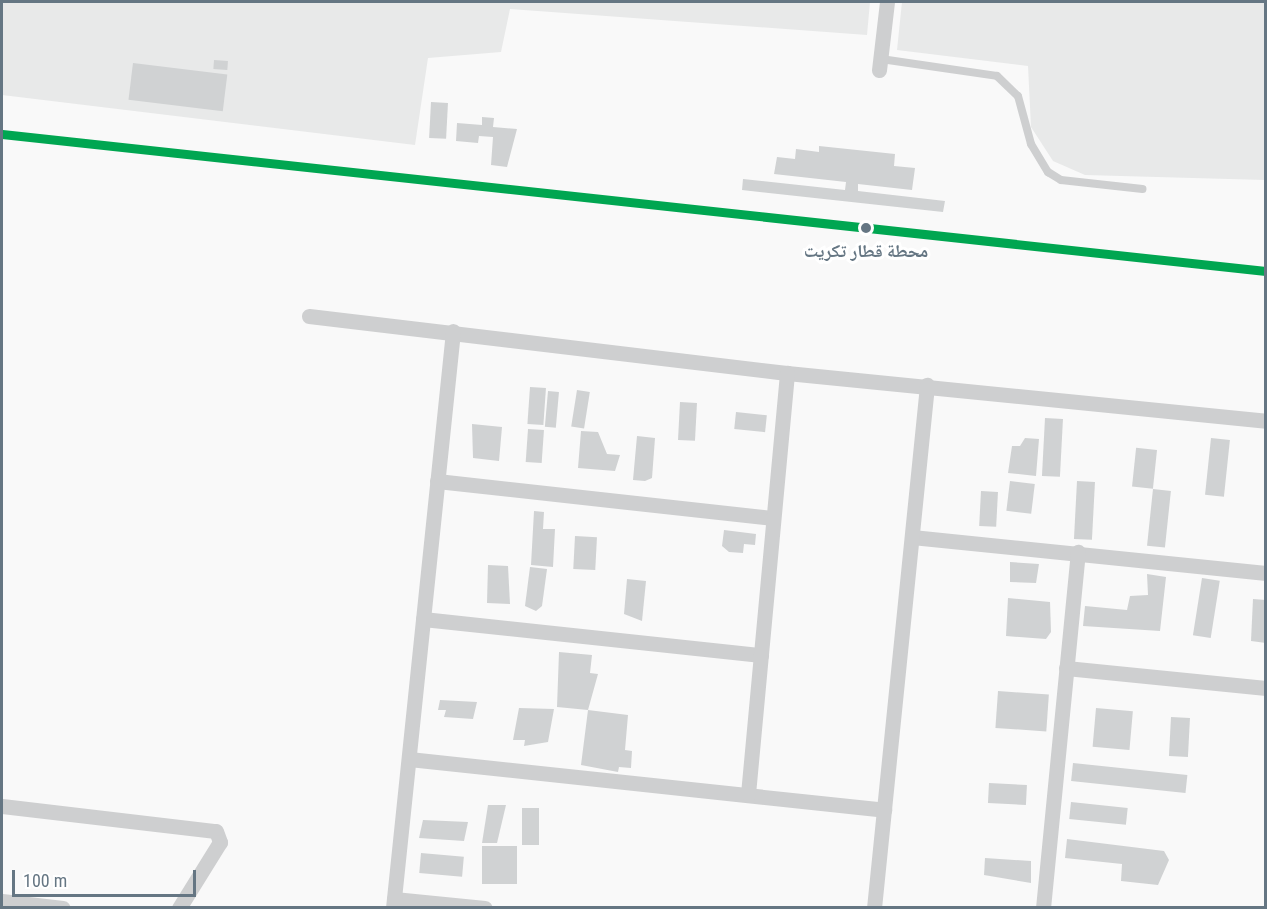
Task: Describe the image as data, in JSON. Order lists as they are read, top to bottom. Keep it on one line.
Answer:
{"places":["محطة قطار تكريت"],"scale_bar":"100 m"}
